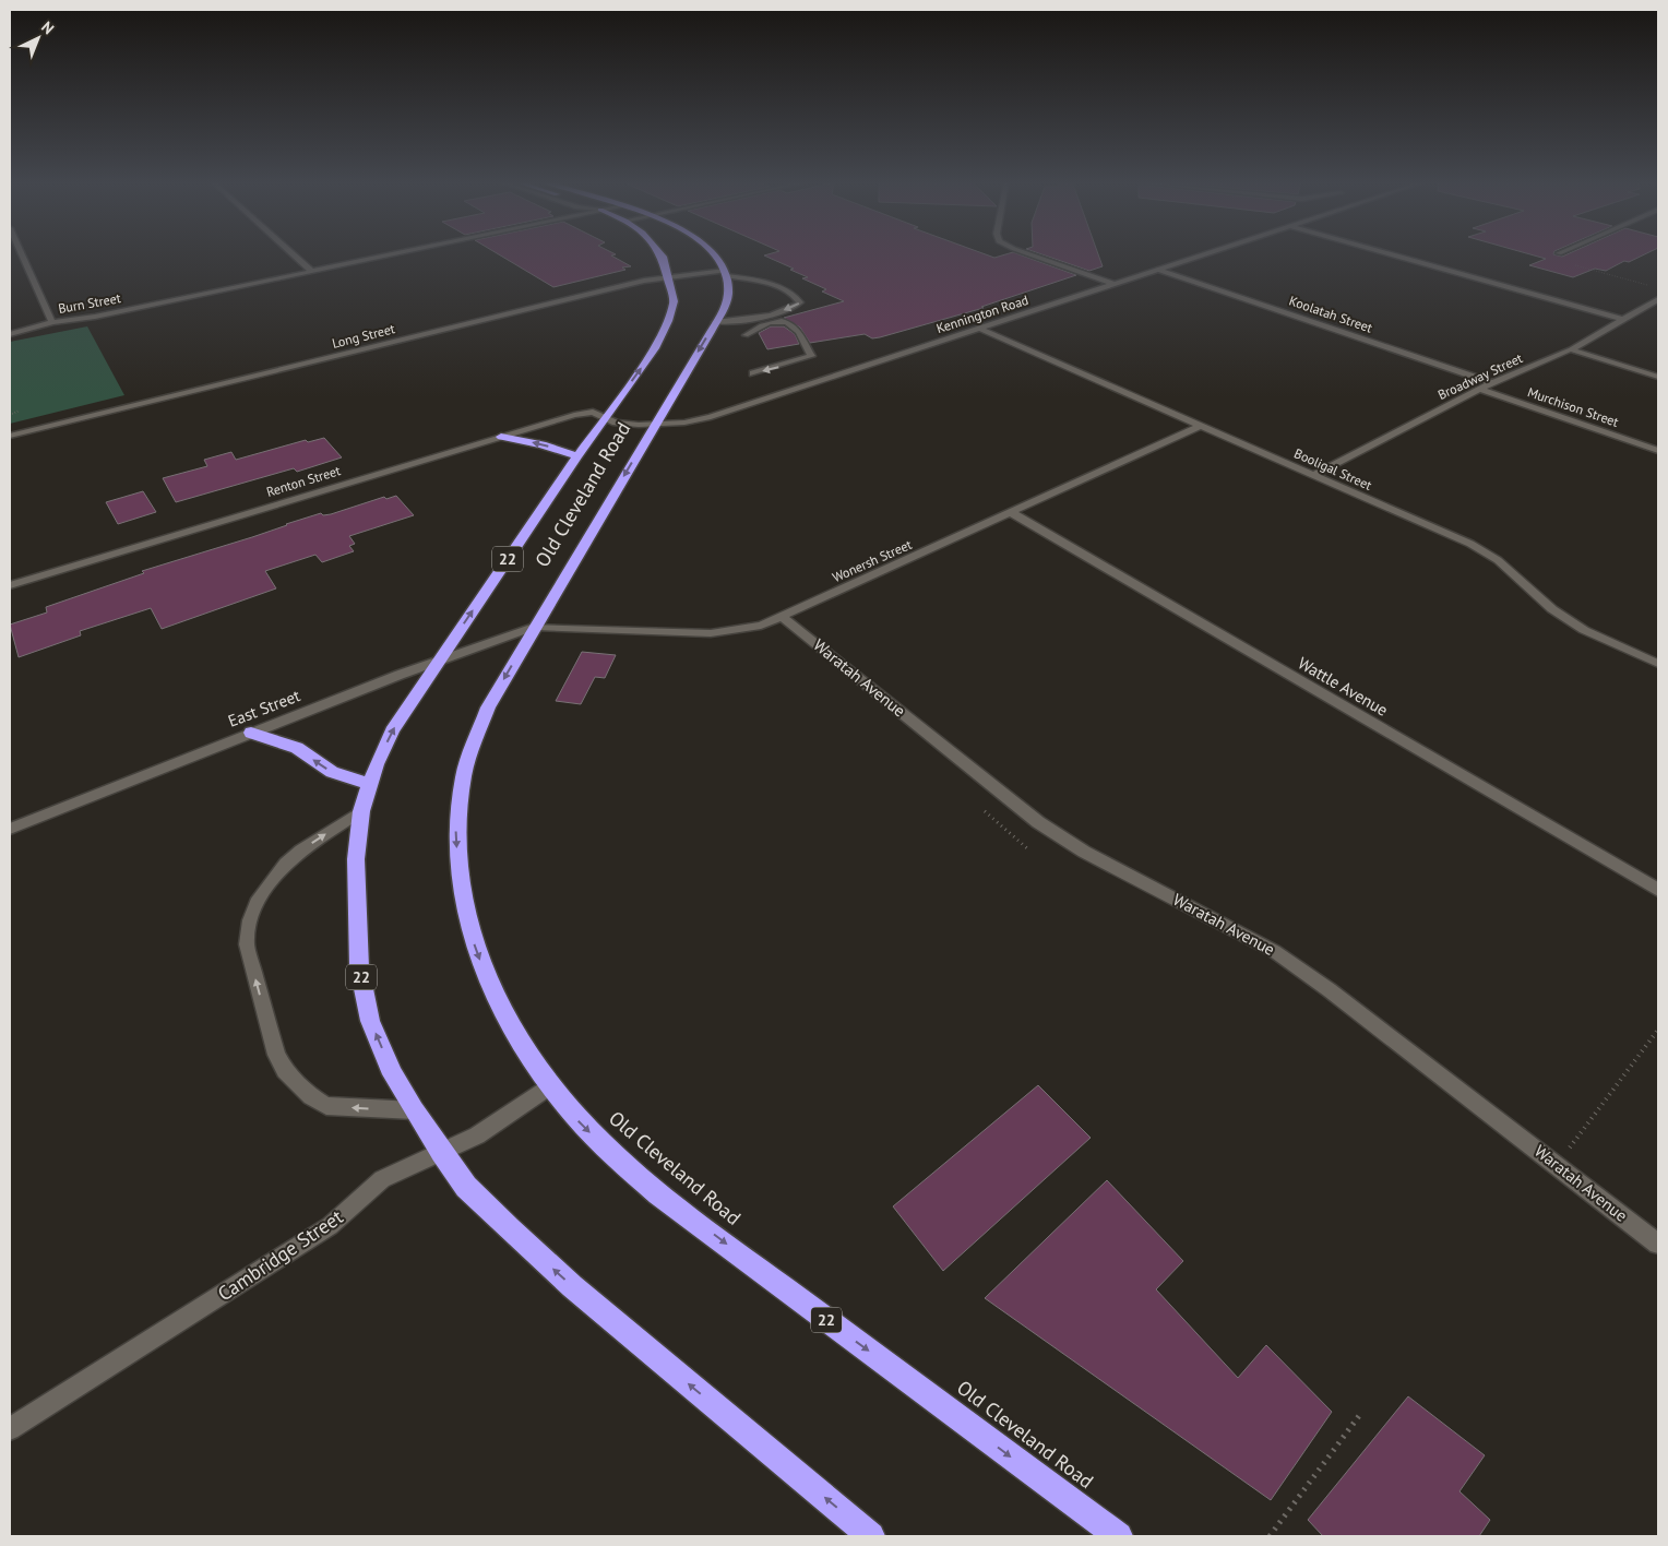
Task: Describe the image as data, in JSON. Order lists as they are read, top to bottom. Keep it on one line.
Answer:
{"streets":{"highway":["Old Cleveland Road","22"],"street":["Burn Street","Kennington Road","Koolatah Street","Long Street","Broadway Street","Murchison Street","Booligal Street","Renton Street","Wonersh Street","Waratah Avenue","Wattle Avenue","East Street","Cambridge Street"]},"crossings":[["Kennington Road","Koolatah Street"],["Kennington Road","Booligal Street"],["Kennington Road","Renton Street"],["Kennington Road","Old Cleveland Road"],["Koolatah Street","Broadway Street"],["Long Street","Old Cleveland Road"],["Broadway Street","Murchison Street"],["Broadway Street","Booligal Street"],["Booligal Street","Wonersh Street"],["Renton Street","Old Cleveland Road"],["Old Cleveland Road","Wonersh Street"],["Old Cleveland Road","East Street"],["Old Cleveland Road","Cambridge Street"],["Wonersh Street","Waratah Avenue"],["Wonersh Street","Wattle Avenue"],["Wonersh Street","East Street"]],"north":"top right"}
